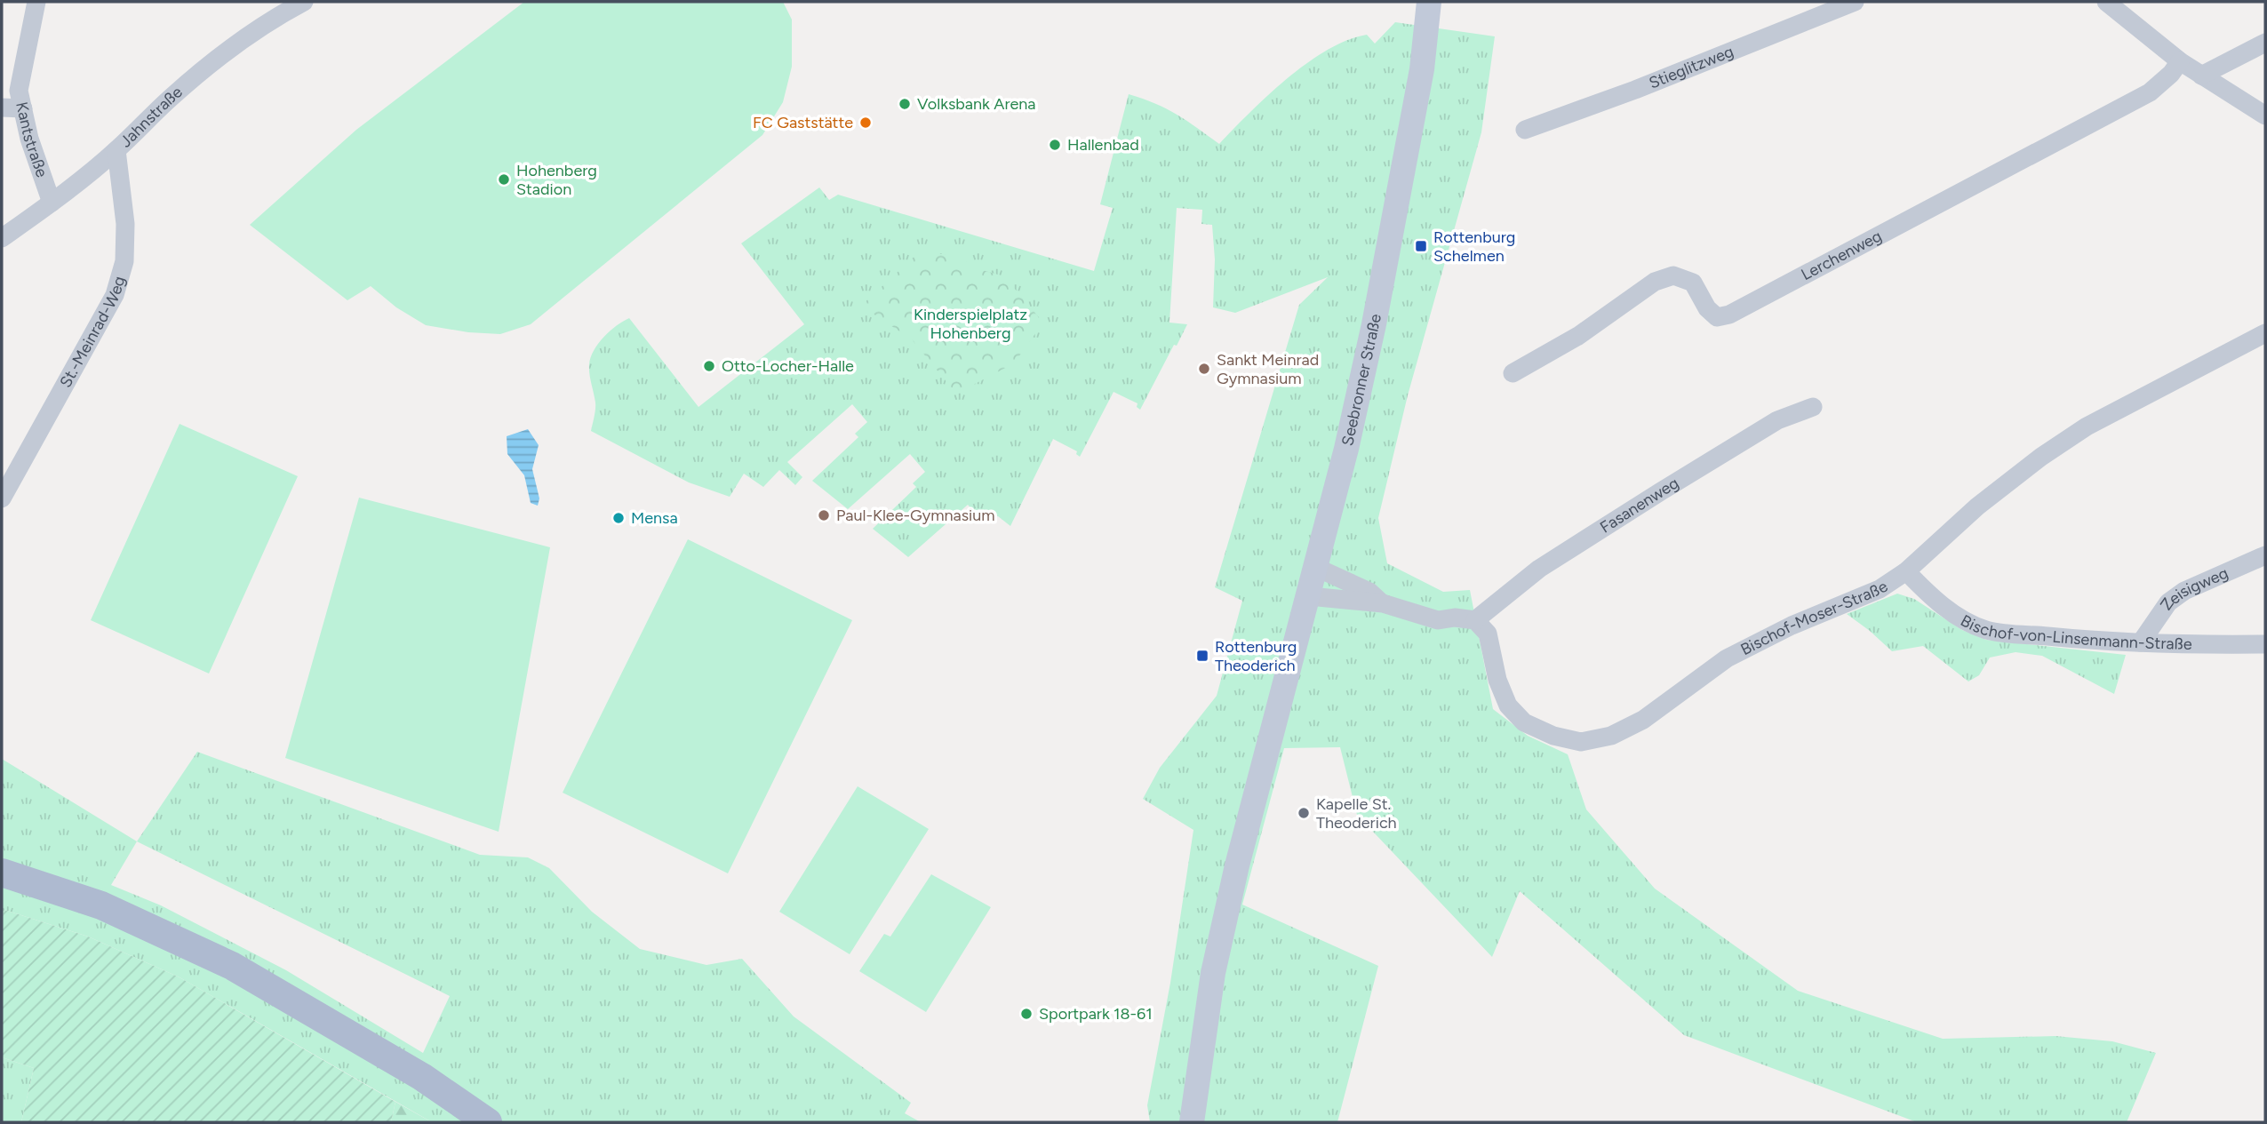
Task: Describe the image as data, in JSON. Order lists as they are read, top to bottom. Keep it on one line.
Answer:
{"streets":{"street":["Stieglitzweg","Jahnstraße","Kantstraße","Lerchenweg","St.-Meinrad-Weg","Seebronner Straße","Fasanenweg","Zeisigweg","Bischof-Moser-Straße","Bischof-von-Linsenmann-Straße"]},"crossings":[["Jahnstraße","Kantstraße"],["Jahnstraße","St.-Meinrad-Weg"],["Fasanenweg","Bischof-Moser-Straße"],["Zeisigweg","Bischof-von-Linsenmann-Straße"],["Bischof-Moser-Straße","Bischof-von-Linsenmann-Straße"]],"parks":["Kinderspielplatz Hohenberg"],"places":{"other":["Volksbank Arena","FC Gaststätte","Hallenbad","Hohenberg Stadion","Otto-Locher-Halle","Sankt Meinrad Gymnasium","Paul-Klee-Gymnasium","Mensa","Kapelle St. Theoderich","Sportpark 18-61"],"transit":["Rottenburg Schelmen","Rottenburg Theoderich"]}}
